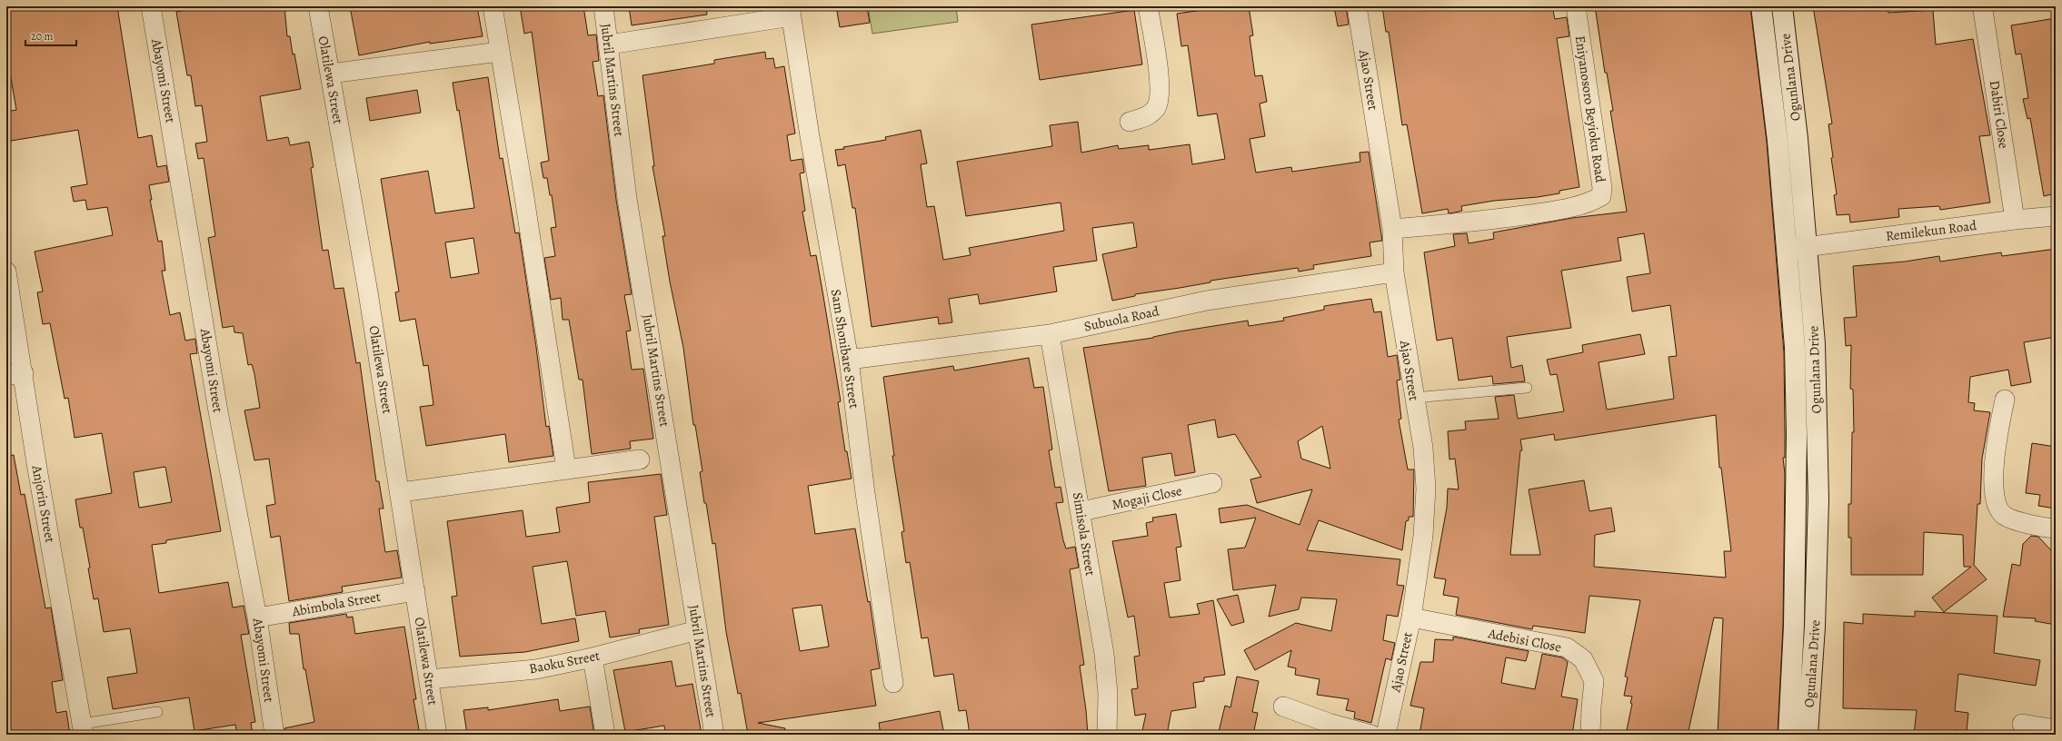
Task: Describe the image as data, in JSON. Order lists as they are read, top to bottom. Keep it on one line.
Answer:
{"streets":{"main road":["Ogunlana Drive"],"street":["Olatilewa Street","Jubril Martins Street","Ajao Street","Abayomi Street","Eniyanosoro Beyioku Road","Dabiri Close","Remilekun Road","Subuola Road","Sam Shonibare Street","Mogaji Close","Anjorin Street","Simisola Street","Abimbola Street","Adebisi Close","Baoku Street"]},"crossings":[["Ogunlana Drive","Remilekun Road"],["Olatilewa Street","Abimbola Street"],["Olatilewa Street","Baoku Street"],["Jubril Martins Street","Sam Shonibare Street"],["Jubril Martins Street","Baoku Street"],["Ajao Street","Eniyanosoro Beyioku Road"],["Ajao Street","Subuola Road"],["Ajao Street","Adebisi Close"],["Abayomi Street","Abimbola Street"],["Dabiri Close","Remilekun Road"],["Subuola Road","Sam Shonibare Street"],["Subuola Road","Simisola Street"],["Mogaji Close","Simisola Street"]],"scale_bar":"20 m"}
